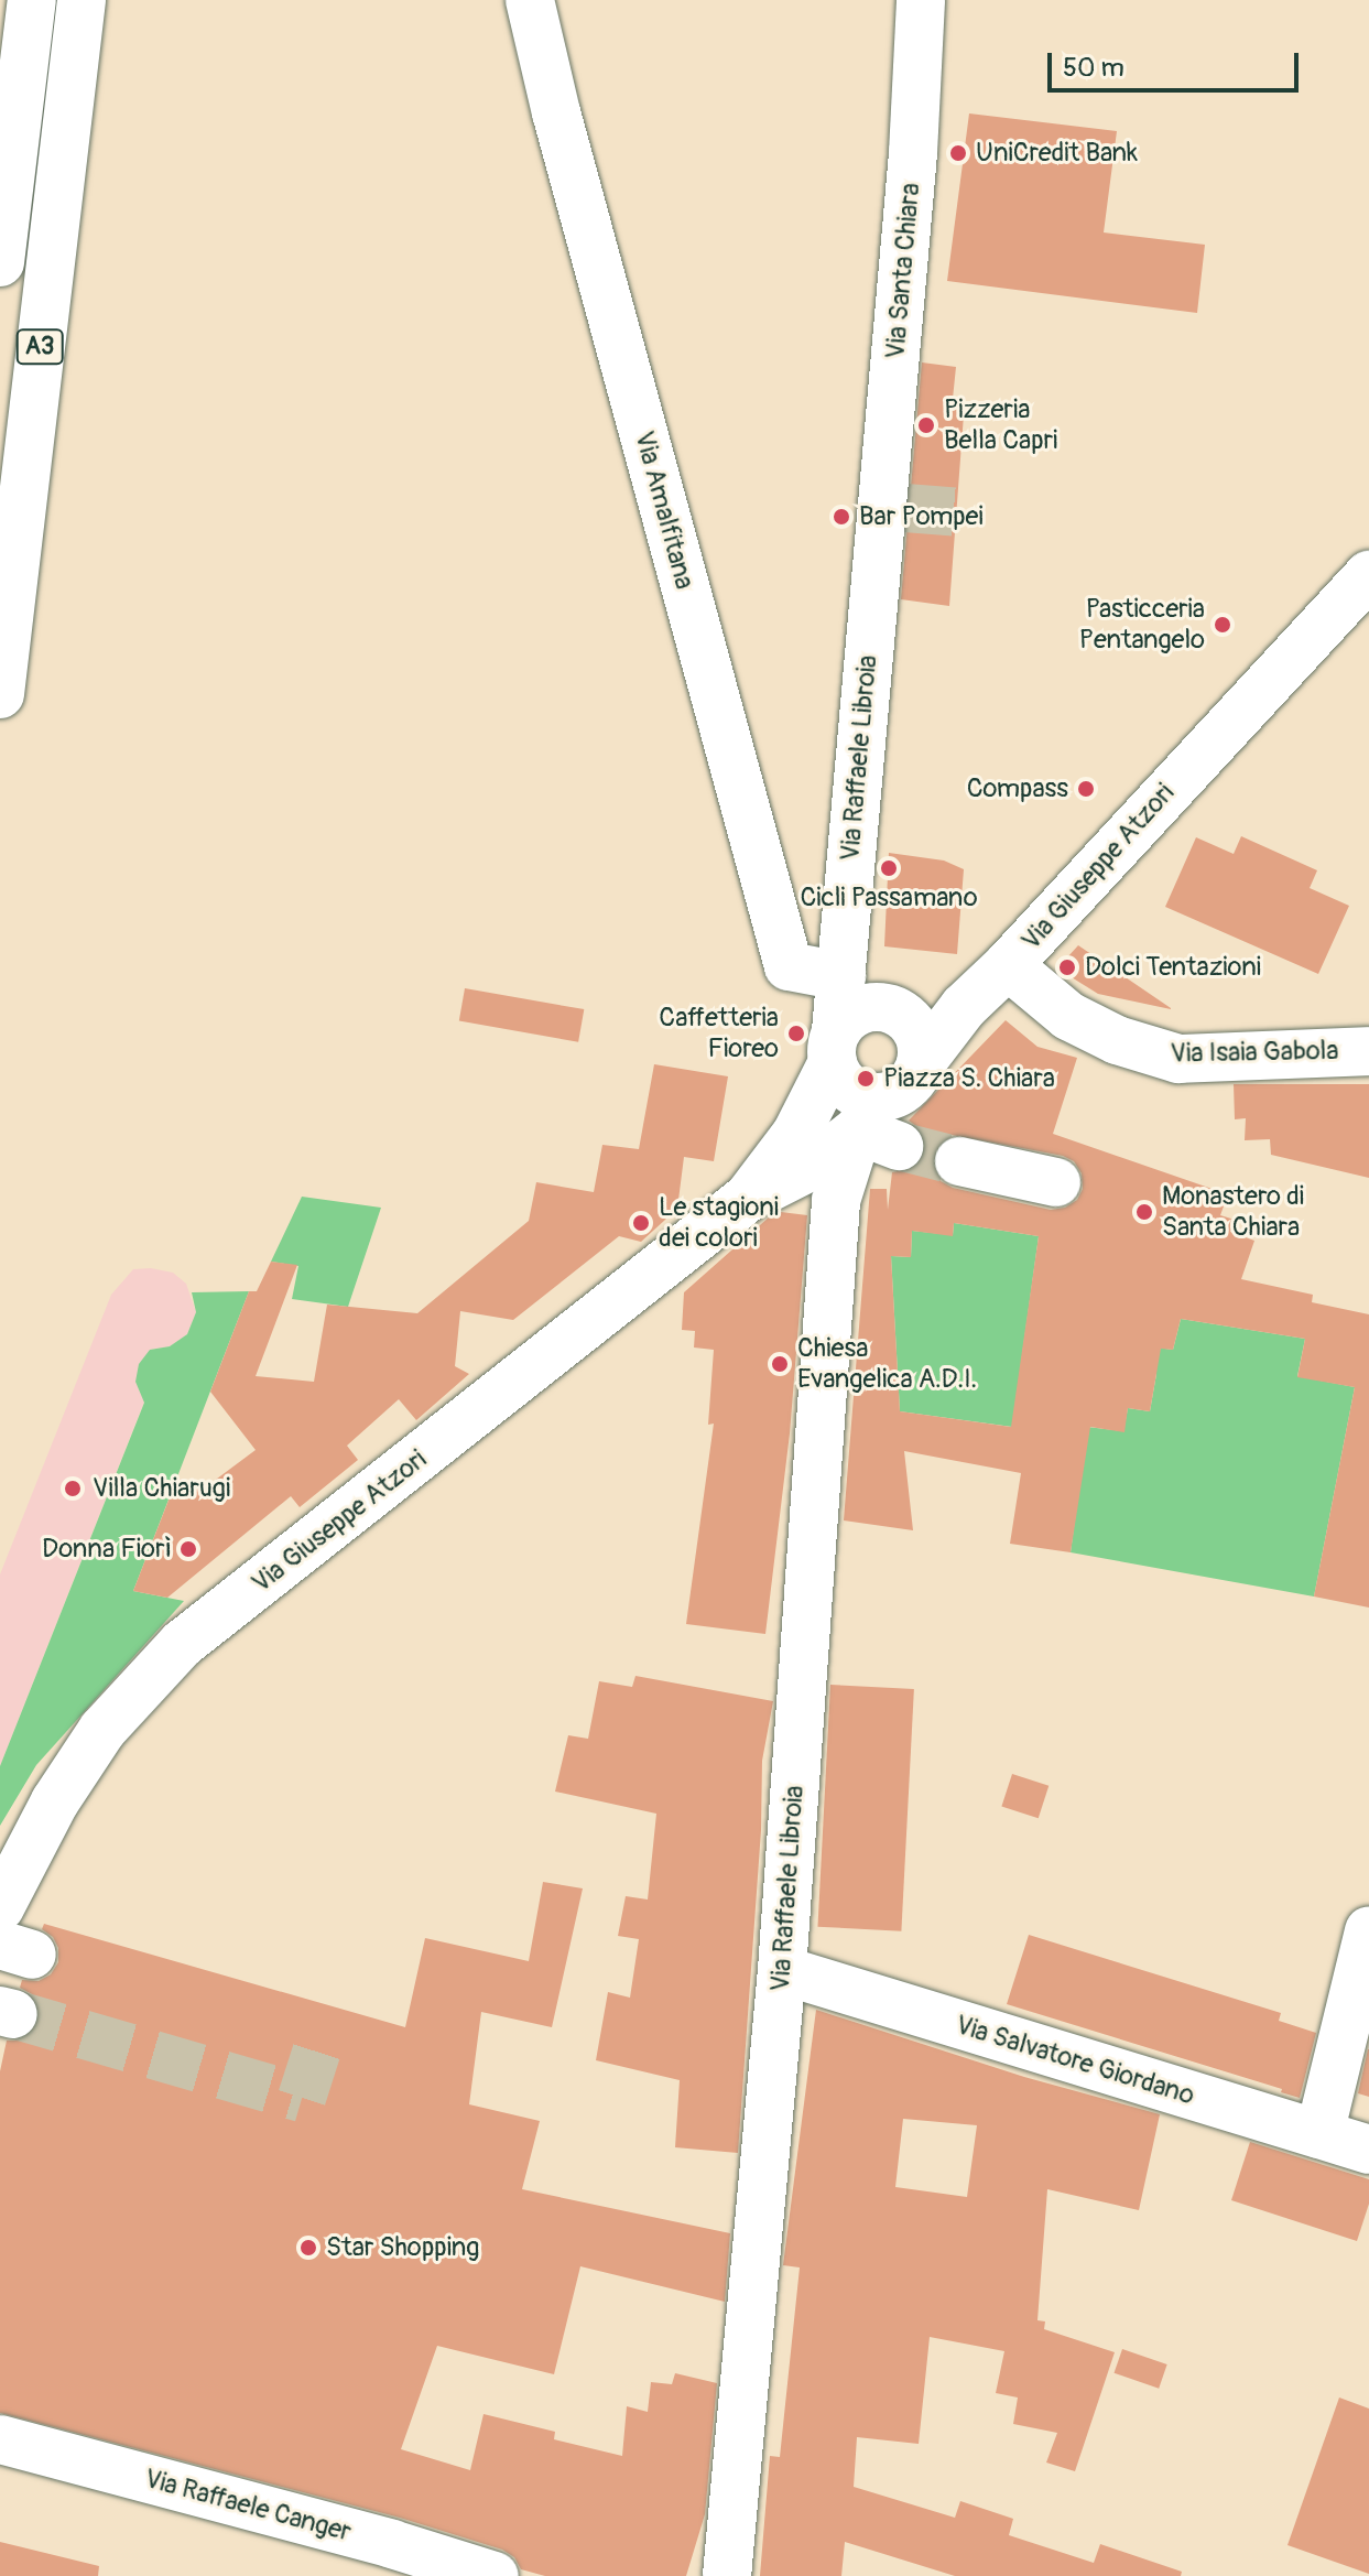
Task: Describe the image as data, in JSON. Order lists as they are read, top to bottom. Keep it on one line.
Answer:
{"streets":{"main road":["Via Santa Chiara","A3","Via Amalfitana","Via Raffaele Libroia","Via Giuseppe Atzori","Via Isaia Gabola","Via Salvatore Giordano","Via Raffaele Canger"]},"crossings":[["Via Santa Chiara","Via Raffaele Libroia"],["Via Amalfitana","Via Raffaele Libroia"],["Via Raffaele Libroia","Via Giuseppe Atzori"],["Via Raffaele Libroia","Via Salvatore Giordano"],["Via Giuseppe Atzori","Via Isaia Gabola"]],"places":["UniCredit Bank","Pizzeria Bella Capri","Bar Pompei","Pasticceria Pentangelo","Compass","Cicli Passamano","Dolci Tentazioni","Caffetteria Fioreo","Piazza S. Chiara","Monastero di Santa Chiara","Le stagioni dei colori","Chiesa Evangelica A.D.I.","Villa Chiarugi","Donna Fiorì","Star Shopping"],"scale_bar":"50 m"}
